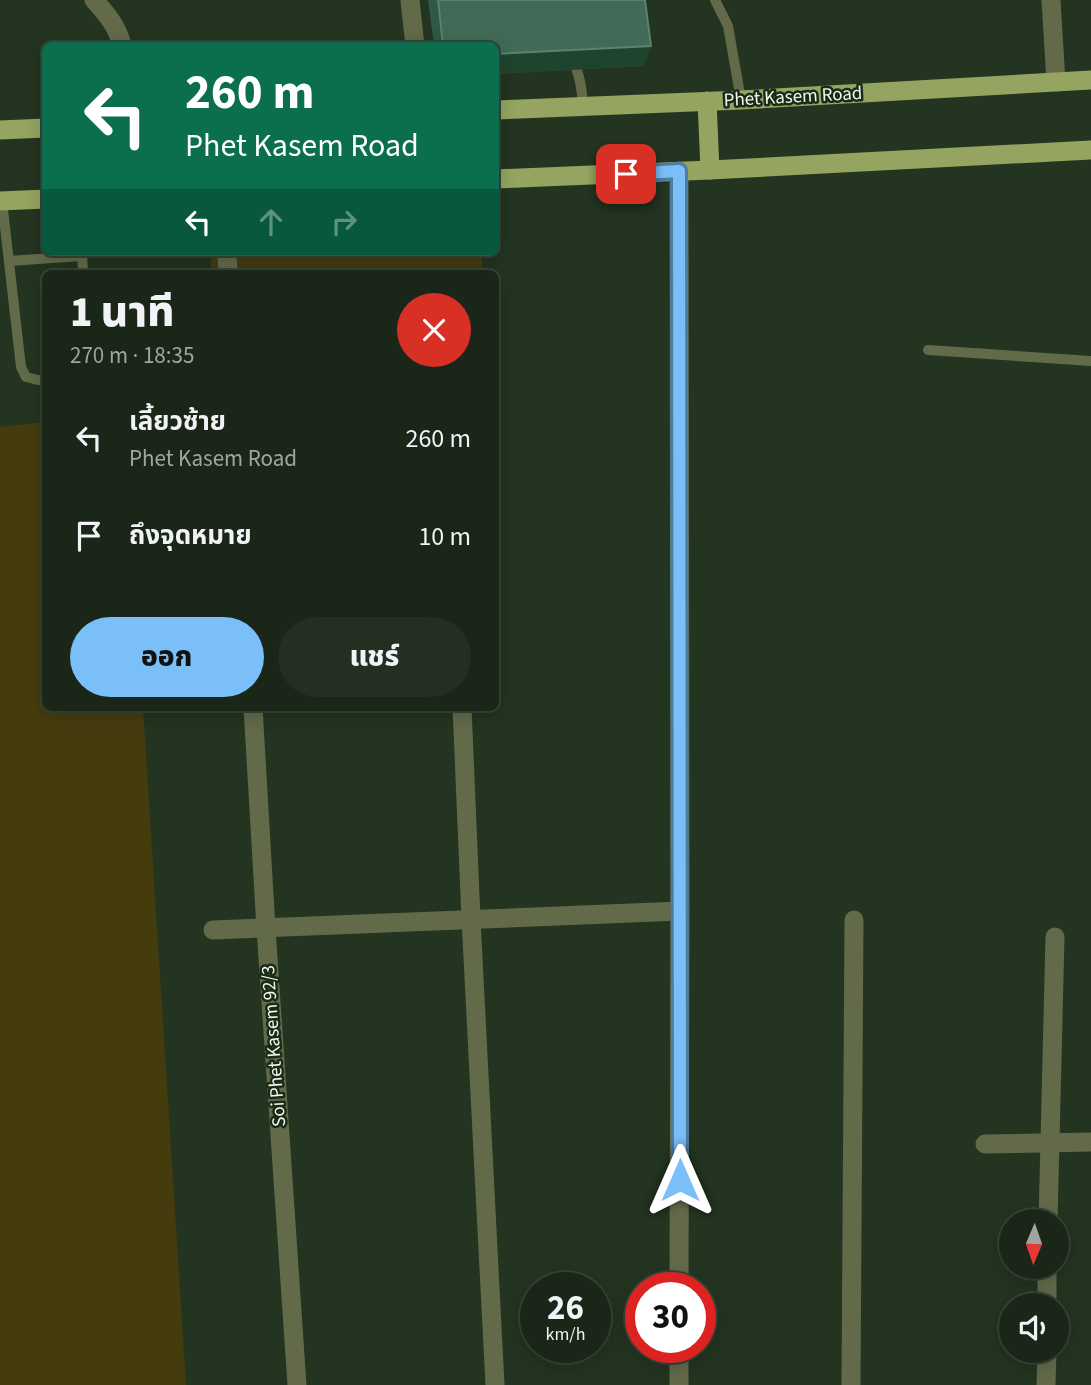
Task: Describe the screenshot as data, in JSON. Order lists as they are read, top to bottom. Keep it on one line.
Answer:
{"streets":{"main road":["Phet Kasem Road"],"street":["Soi Phet Kasem 92/3"]},"north":"bottom","page":{"turn":["260 m","Phet Kasem Road"],"heading":["1 นาที","270 m · 18:35"],"list":[{"name":"เลี้ยวซ้าย","note":"Phet Kasem Road","value":"260 m"},{"name":"ถึงจุดหมาย","value":"10 m"}],"buttons":["ออก","แชร์"],"speed":"26 km/h","limit":"30"}}
